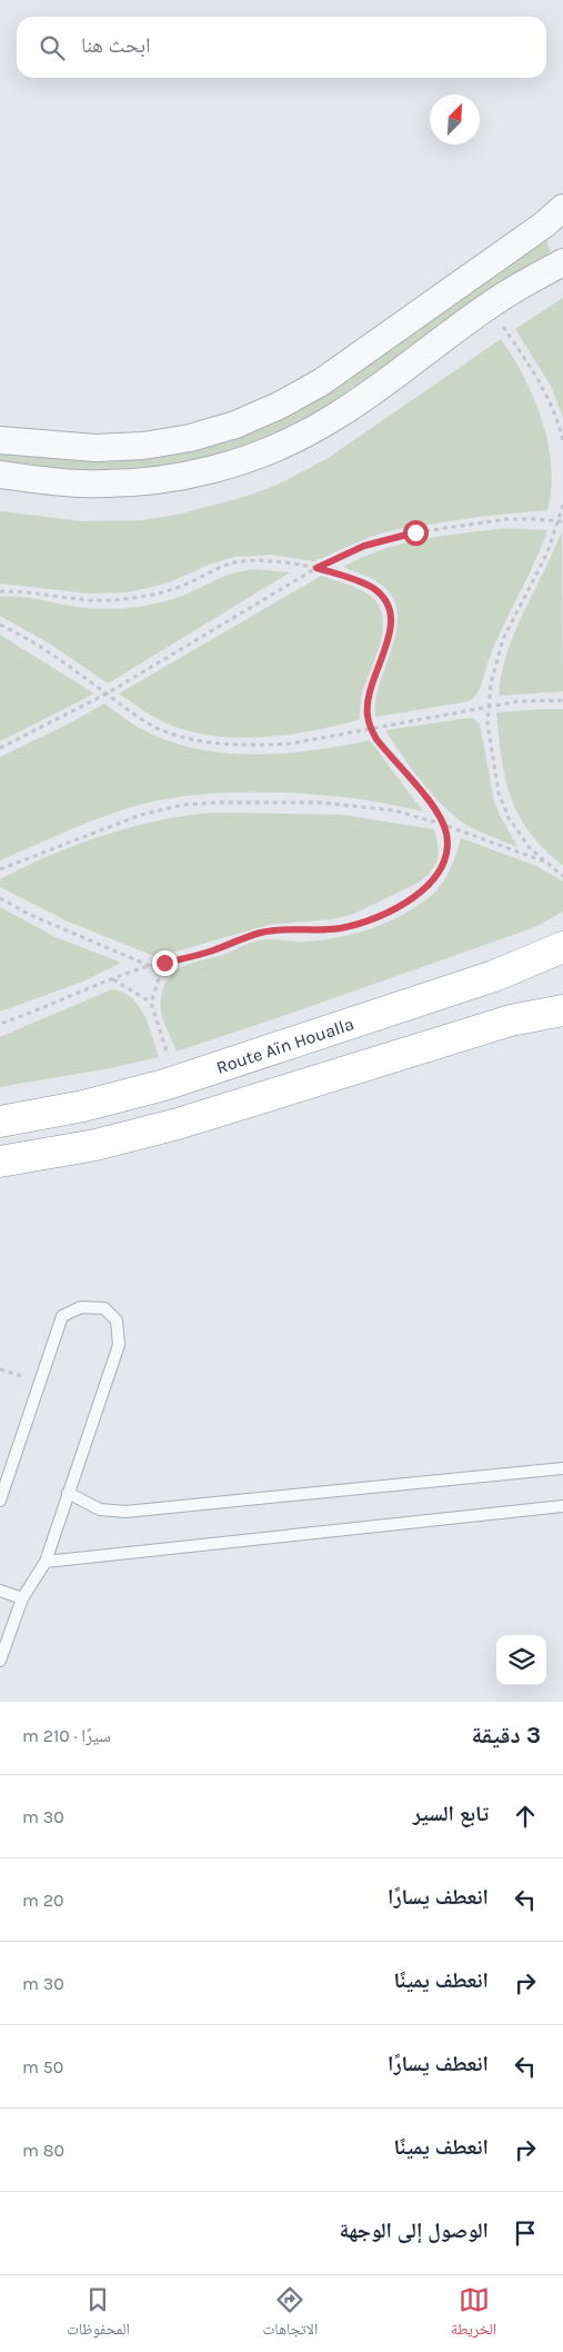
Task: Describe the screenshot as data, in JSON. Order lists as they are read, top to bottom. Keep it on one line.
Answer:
{"streets":{"highway":["Route Aïn Houalla"]},"north":"top right","page":{"search":"ابحث هنا","heading":["3 دقيقة","سيرًا · 210 m"],"list":[["تابع السير","30 m"],["انعطف يسارًا","20 m"],["انعطف يمينًا","30 m"],["انعطف يسارًا","50 m"],["انعطف يمينًا","80 m"],"الوصول إلى الوجهة"],"nav":["الخريطة","الاتجاهات","المحفوظات"]}}
